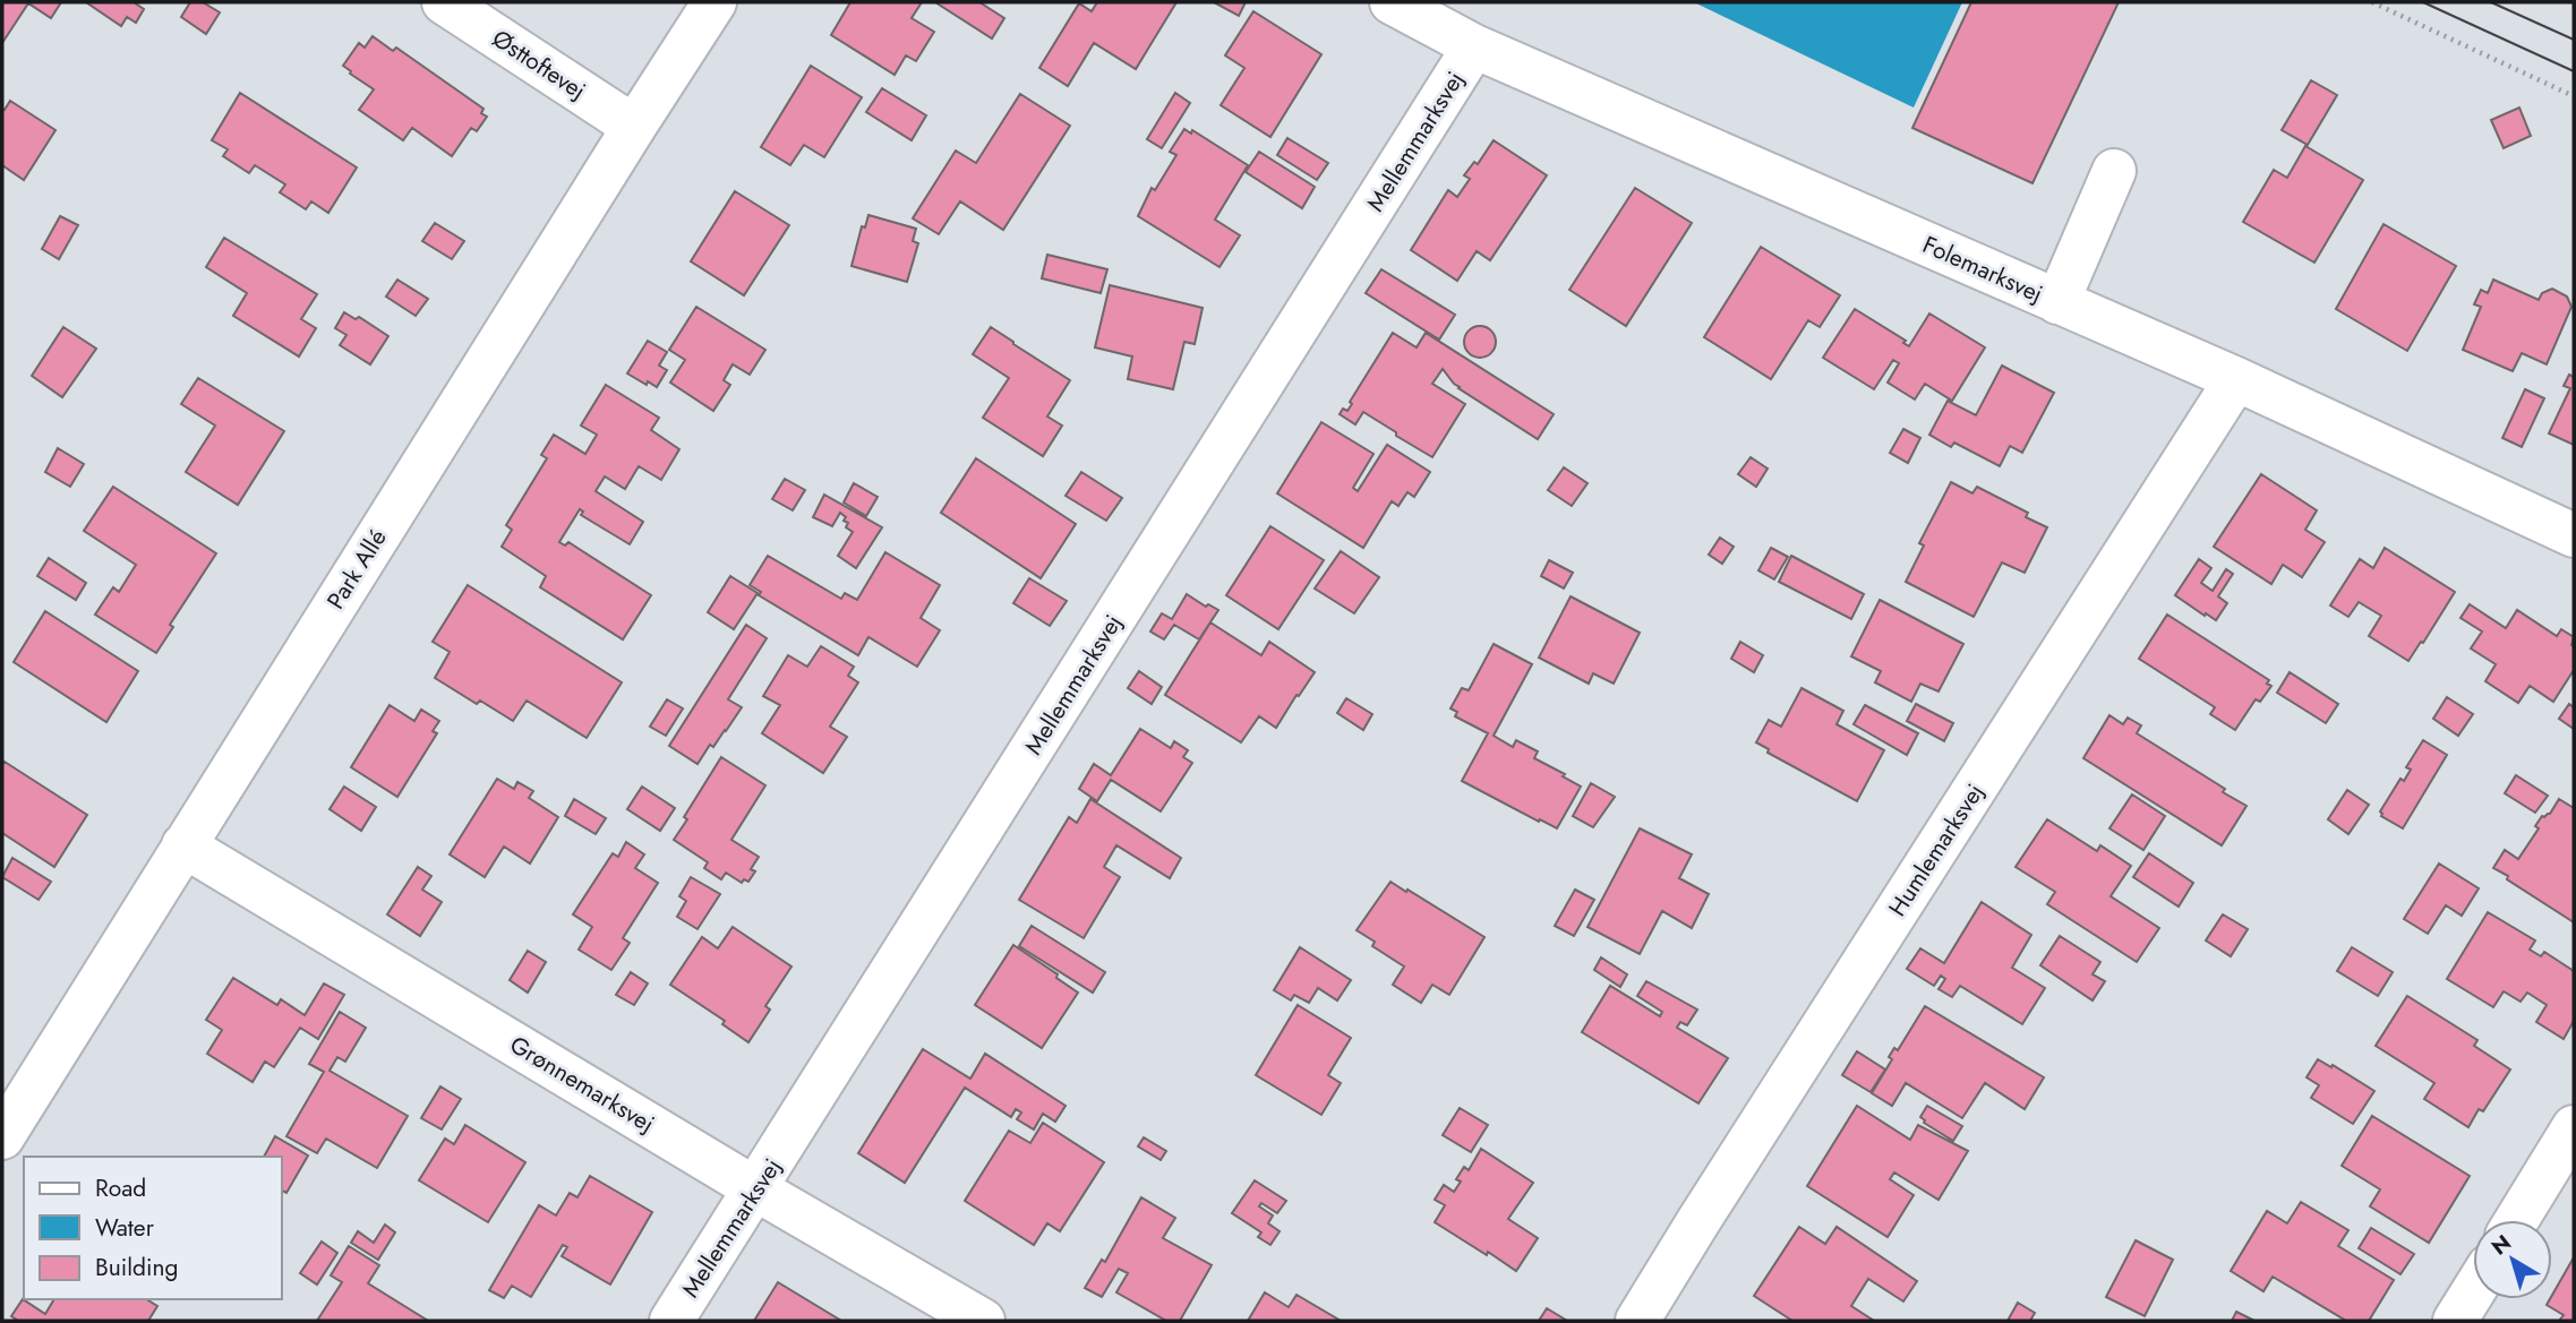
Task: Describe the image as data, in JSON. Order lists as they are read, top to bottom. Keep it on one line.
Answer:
{"streets":{"street":["Østtoftevej","Mellemmarksvej","Folemarksvej","Park Allé","Humlemarksvej","Grønnemarksvej"]},"crossings":[["Østtoftevej","Park Allé"],["Mellemmarksvej","Folemarksvej"],["Mellemmarksvej","Grønnemarksvej"],["Folemarksvej","Humlemarksvej"],["Park Allé","Grønnemarksvej"]],"legend":["Road","Water","Building"],"north":"top left"}
